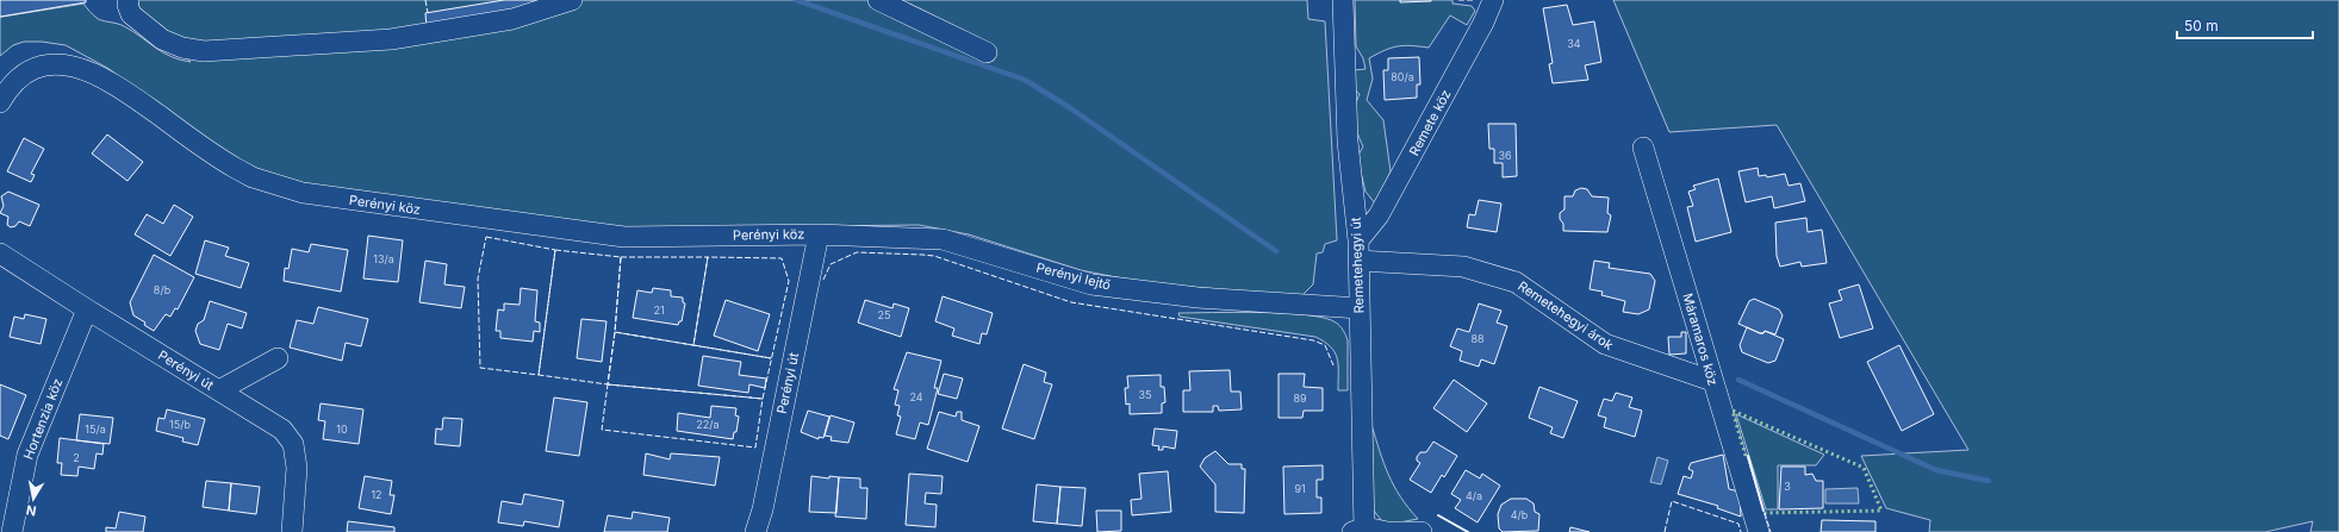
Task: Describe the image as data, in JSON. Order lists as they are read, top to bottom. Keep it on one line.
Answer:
{"streets":{"street":["Remete köz","Perényi köz","Remetehegyi út","Perényi lejtő","Remetehegyi árok","Máramaros köz","Perényi út","Hortenzia köz"]},"crossings":[["Remete köz","Remetehegyi út"],["Remete köz","Remetehegyi árok"],["Perényi köz","Perényi lejtő"],["Perényi köz","Perényi út"],["Remetehegyi út","Perényi lejtő"],["Remetehegyi út","Remetehegyi árok"],["Perényi lejtő","Perényi út"],["Remetehegyi árok","Máramaros köz"],["Perényi út","Hortenzia köz"]],"house_numbers":["34","80/a","36","13/a","8/b","21","25","88","35","24","89","15/b","22/a","15/a","10","2","3","91","12","4/a","4/b"],"scale_bar":"50 m","north":"bottom"}
